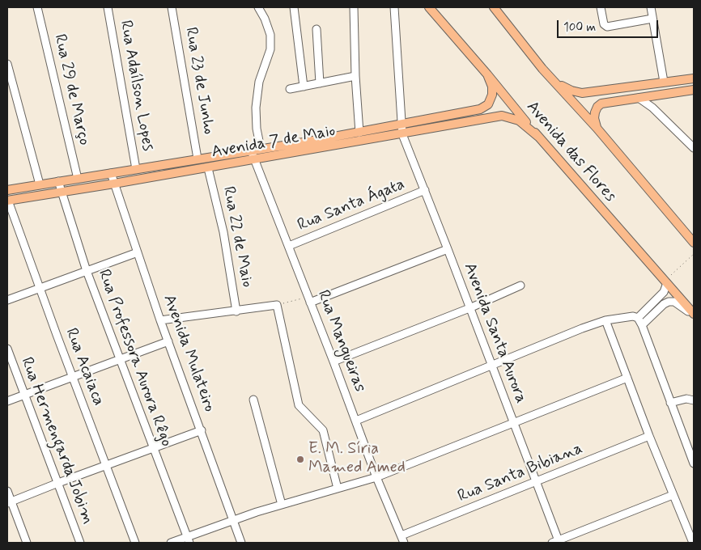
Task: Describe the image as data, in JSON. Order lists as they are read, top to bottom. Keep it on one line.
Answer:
{"streets":{"main road":["Avenida 7 de Maio","Avenida das Flores"],"street":["Rua 23 de Junho","Rua Adaílson Lopes","Rua 29 de Março","Rua Santa Ágata","Rua 22 de Maio","Avenida Santa Aurora","Rua Mangueiras","Avenida Mulateiro","Rua Professora Aurora Rêgo","Rua Acaiaca","Rua Hermengarda Jobim","Rua Santa Bibiana"]},"crossings":[["Rua 23 de Junho","Avenida 7 de Maio"],["Rua Adaílson Lopes","Avenida 7 de Maio"],["Rua 29 de Março","Avenida 7 de Maio"],["Avenida 7 de Maio","Avenida das Flores"],["Avenida 7 de Maio","Rua 22 de Maio"],["Avenida 7 de Maio","Avenida Santa Aurora"],["Avenida 7 de Maio","Rua Mangueiras"],["Avenida 7 de Maio","Avenida Mulateiro"],["Avenida 7 de Maio","Rua Professora Aurora Rêgo"],["Avenida 7 de Maio","Rua Acaiaca"],["Rua Santa Ágata","Avenida Santa Aurora"],["Rua Santa Ágata","Rua Mangueiras"],["Avenida Santa Aurora","Rua Santa Bibiana"],["Rua Mangueiras","Rua Santa Bibiana"]],"places":["E. M. Síria Mamed Amed"],"scale_bar":"100 m"}
